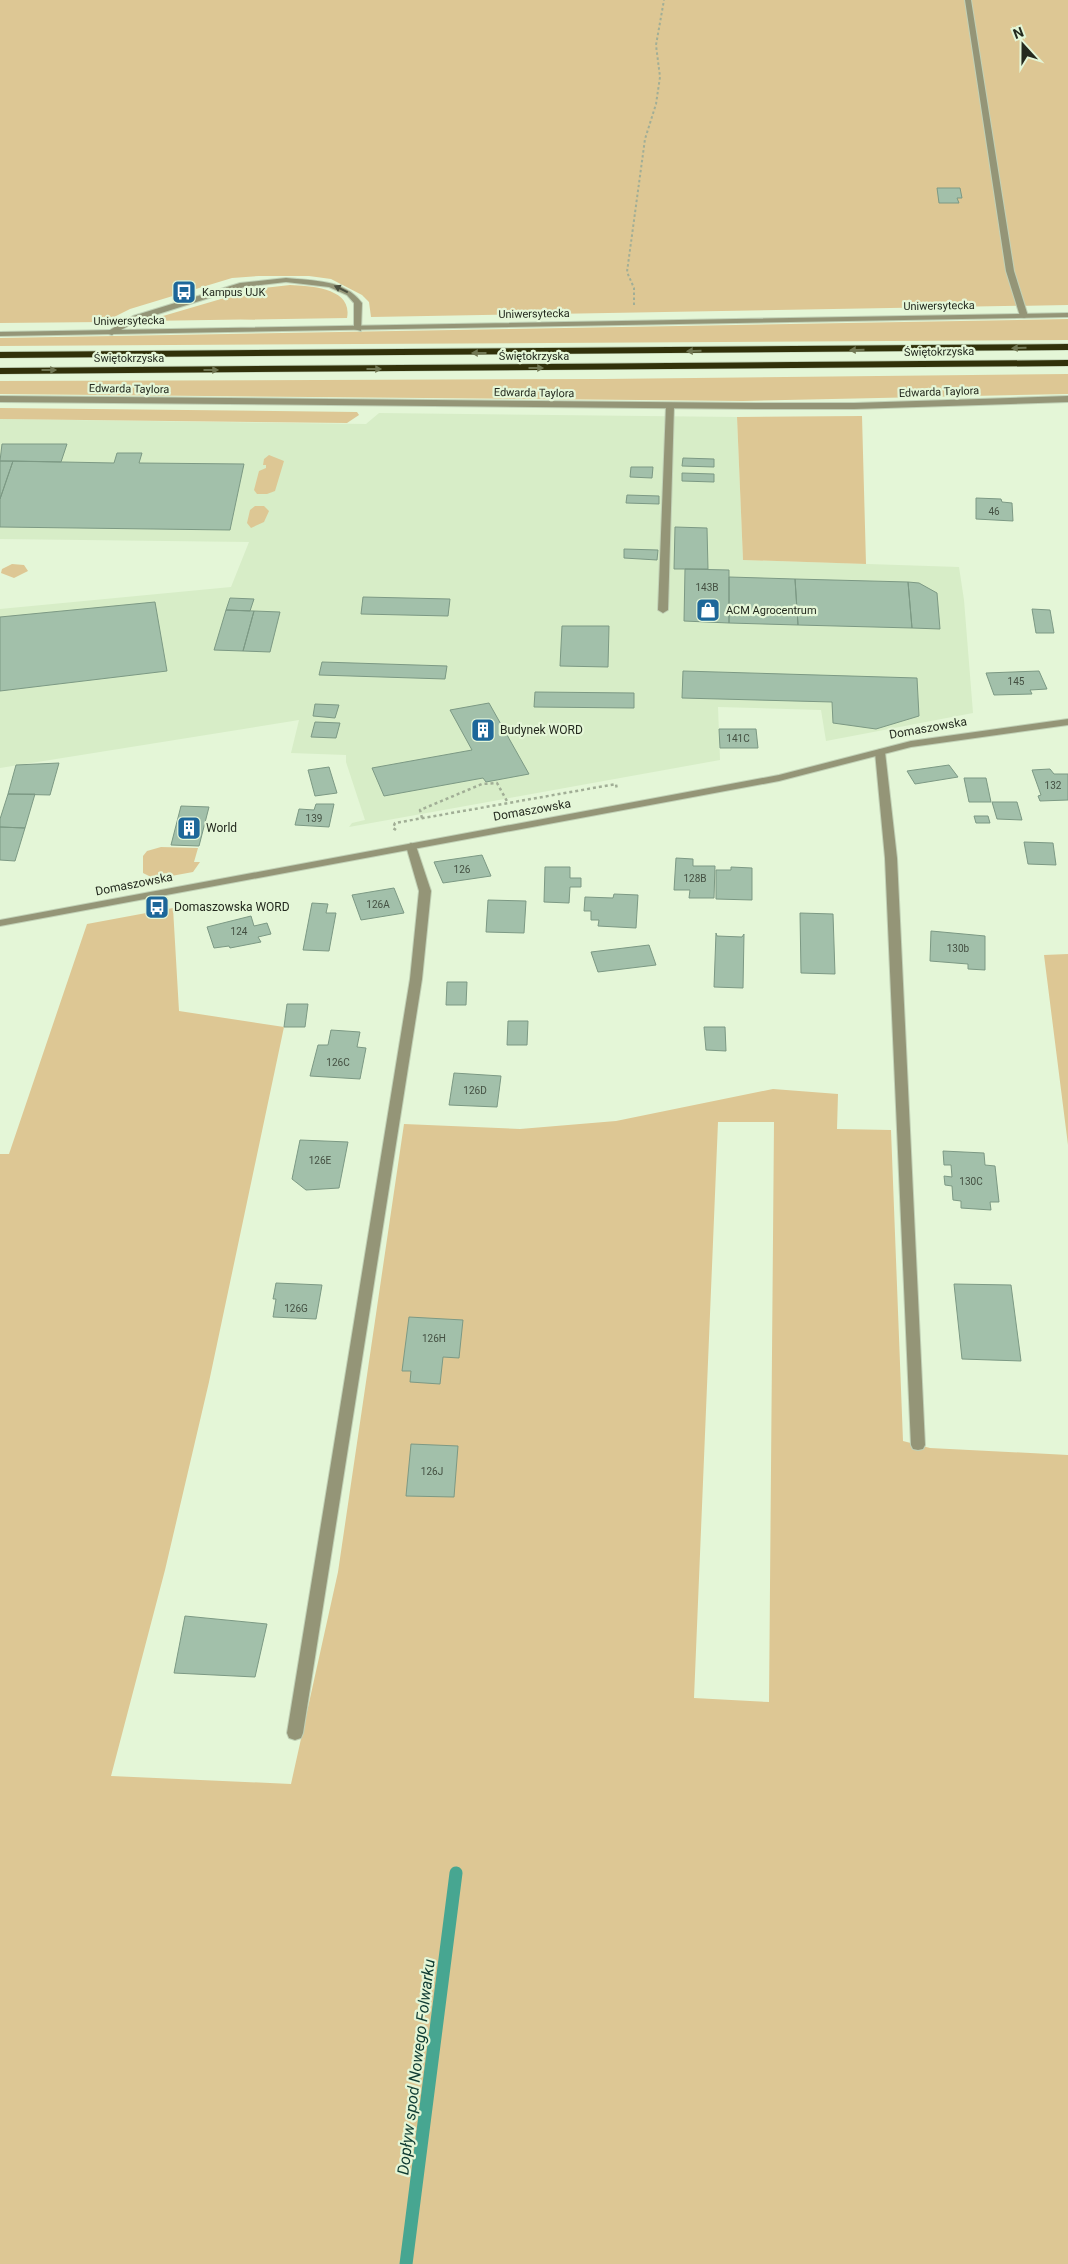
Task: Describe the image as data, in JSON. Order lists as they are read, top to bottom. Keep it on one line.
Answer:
{"streets":{"highway":["Świętokrzyska"],"street":["Uniwersytecka","Edwarda Taylora","Domaszowska"]},"water":["Dopływ spod Nowego Folwarku"],"places":{"bus stop":["Kampus UJK","Domaszowska WORD"],"shop":["ACM Agrocentrum"],"building":["Budynek WORD","World"]},"house_numbers":["46","143B","145","141C","132","139","126","128B","126A","124","130b","126C","126D","126E","130C","126G","126H","126J"],"north":"top"}
